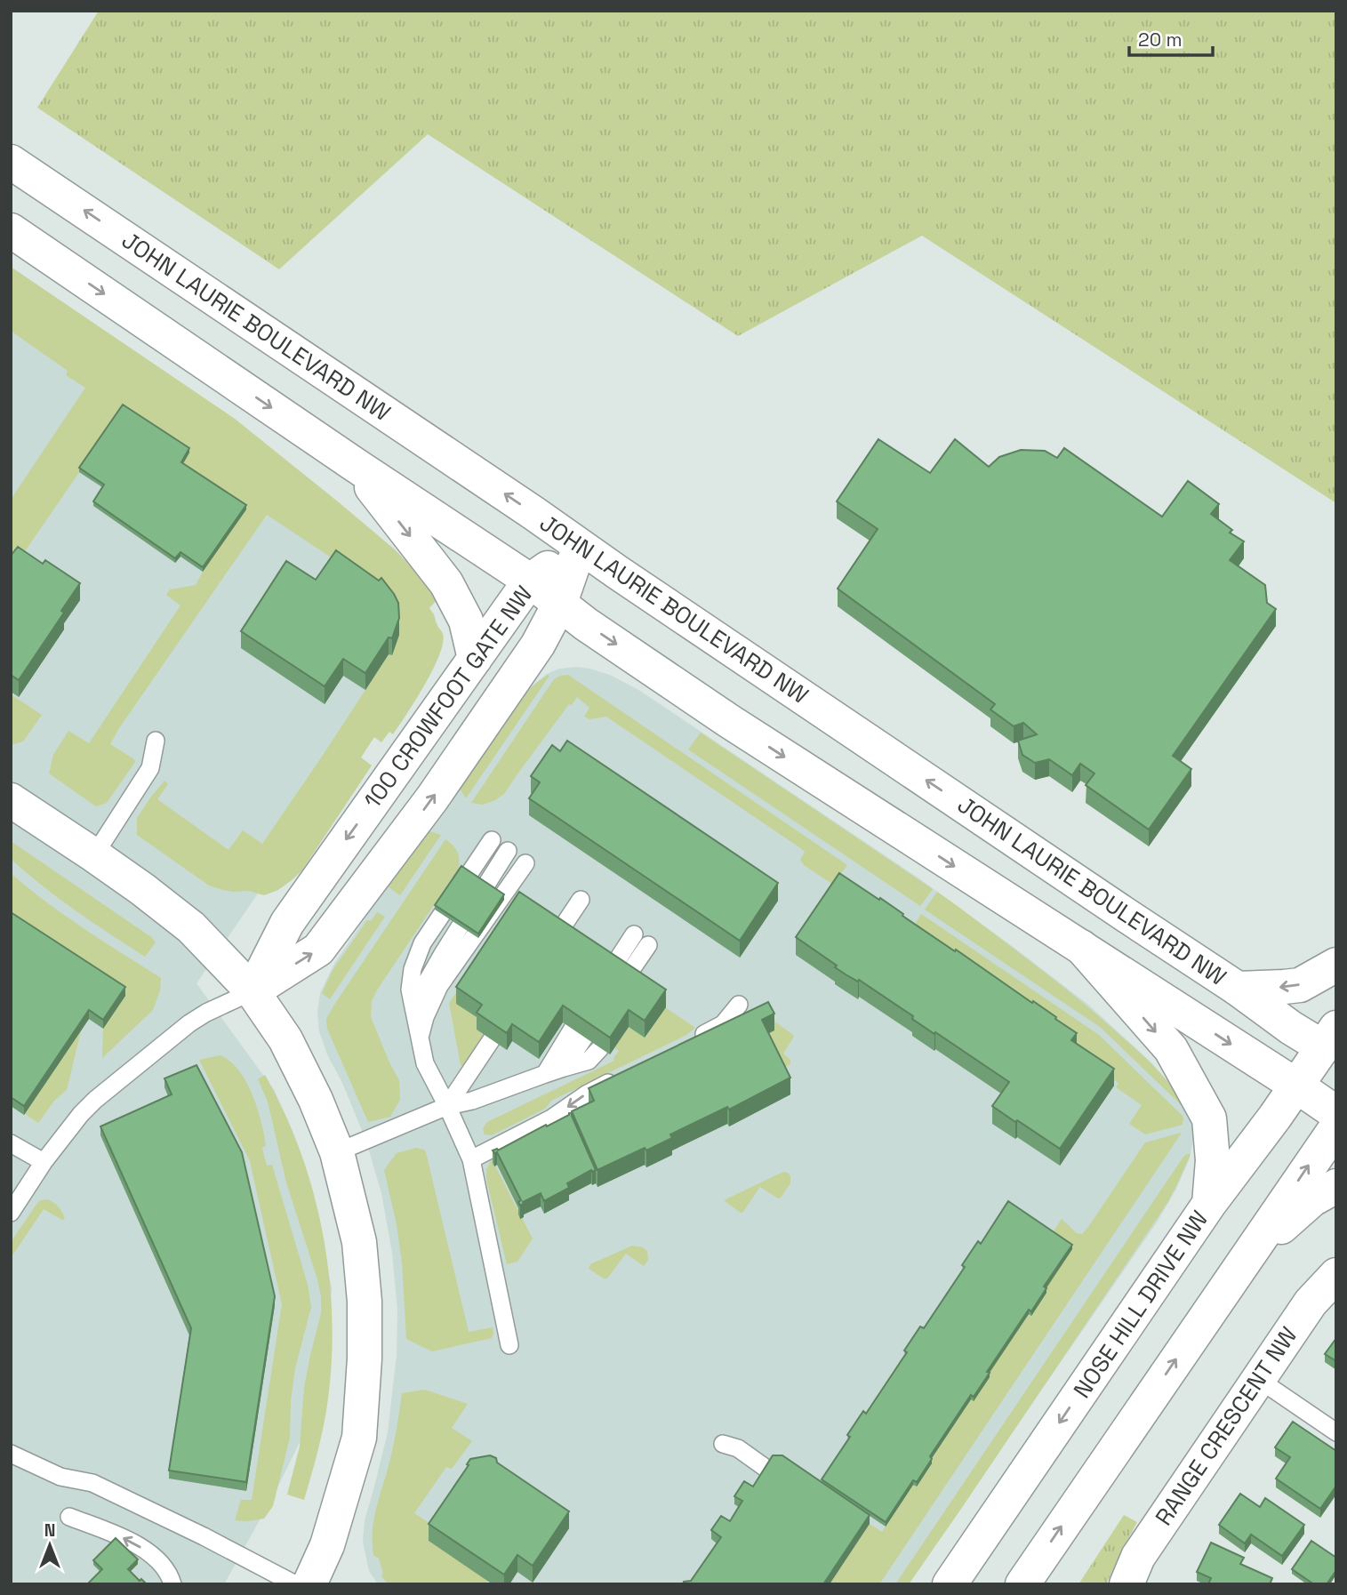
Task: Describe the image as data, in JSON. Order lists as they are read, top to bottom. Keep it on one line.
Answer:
{"streets":{"street":["JOHN LAURIE BOULEVARD NW","100 CROWFOOT GATE NW","NOSE HILL DRIVE NW","RANGE CRESCENT NW"]},"crossings":[["JOHN LAURIE BOULEVARD NW","100 CROWFOOT GATE NW"],["JOHN LAURIE BOULEVARD NW","NOSE HILL DRIVE NW"]],"scale_bar":"20 m","north":"top"}
